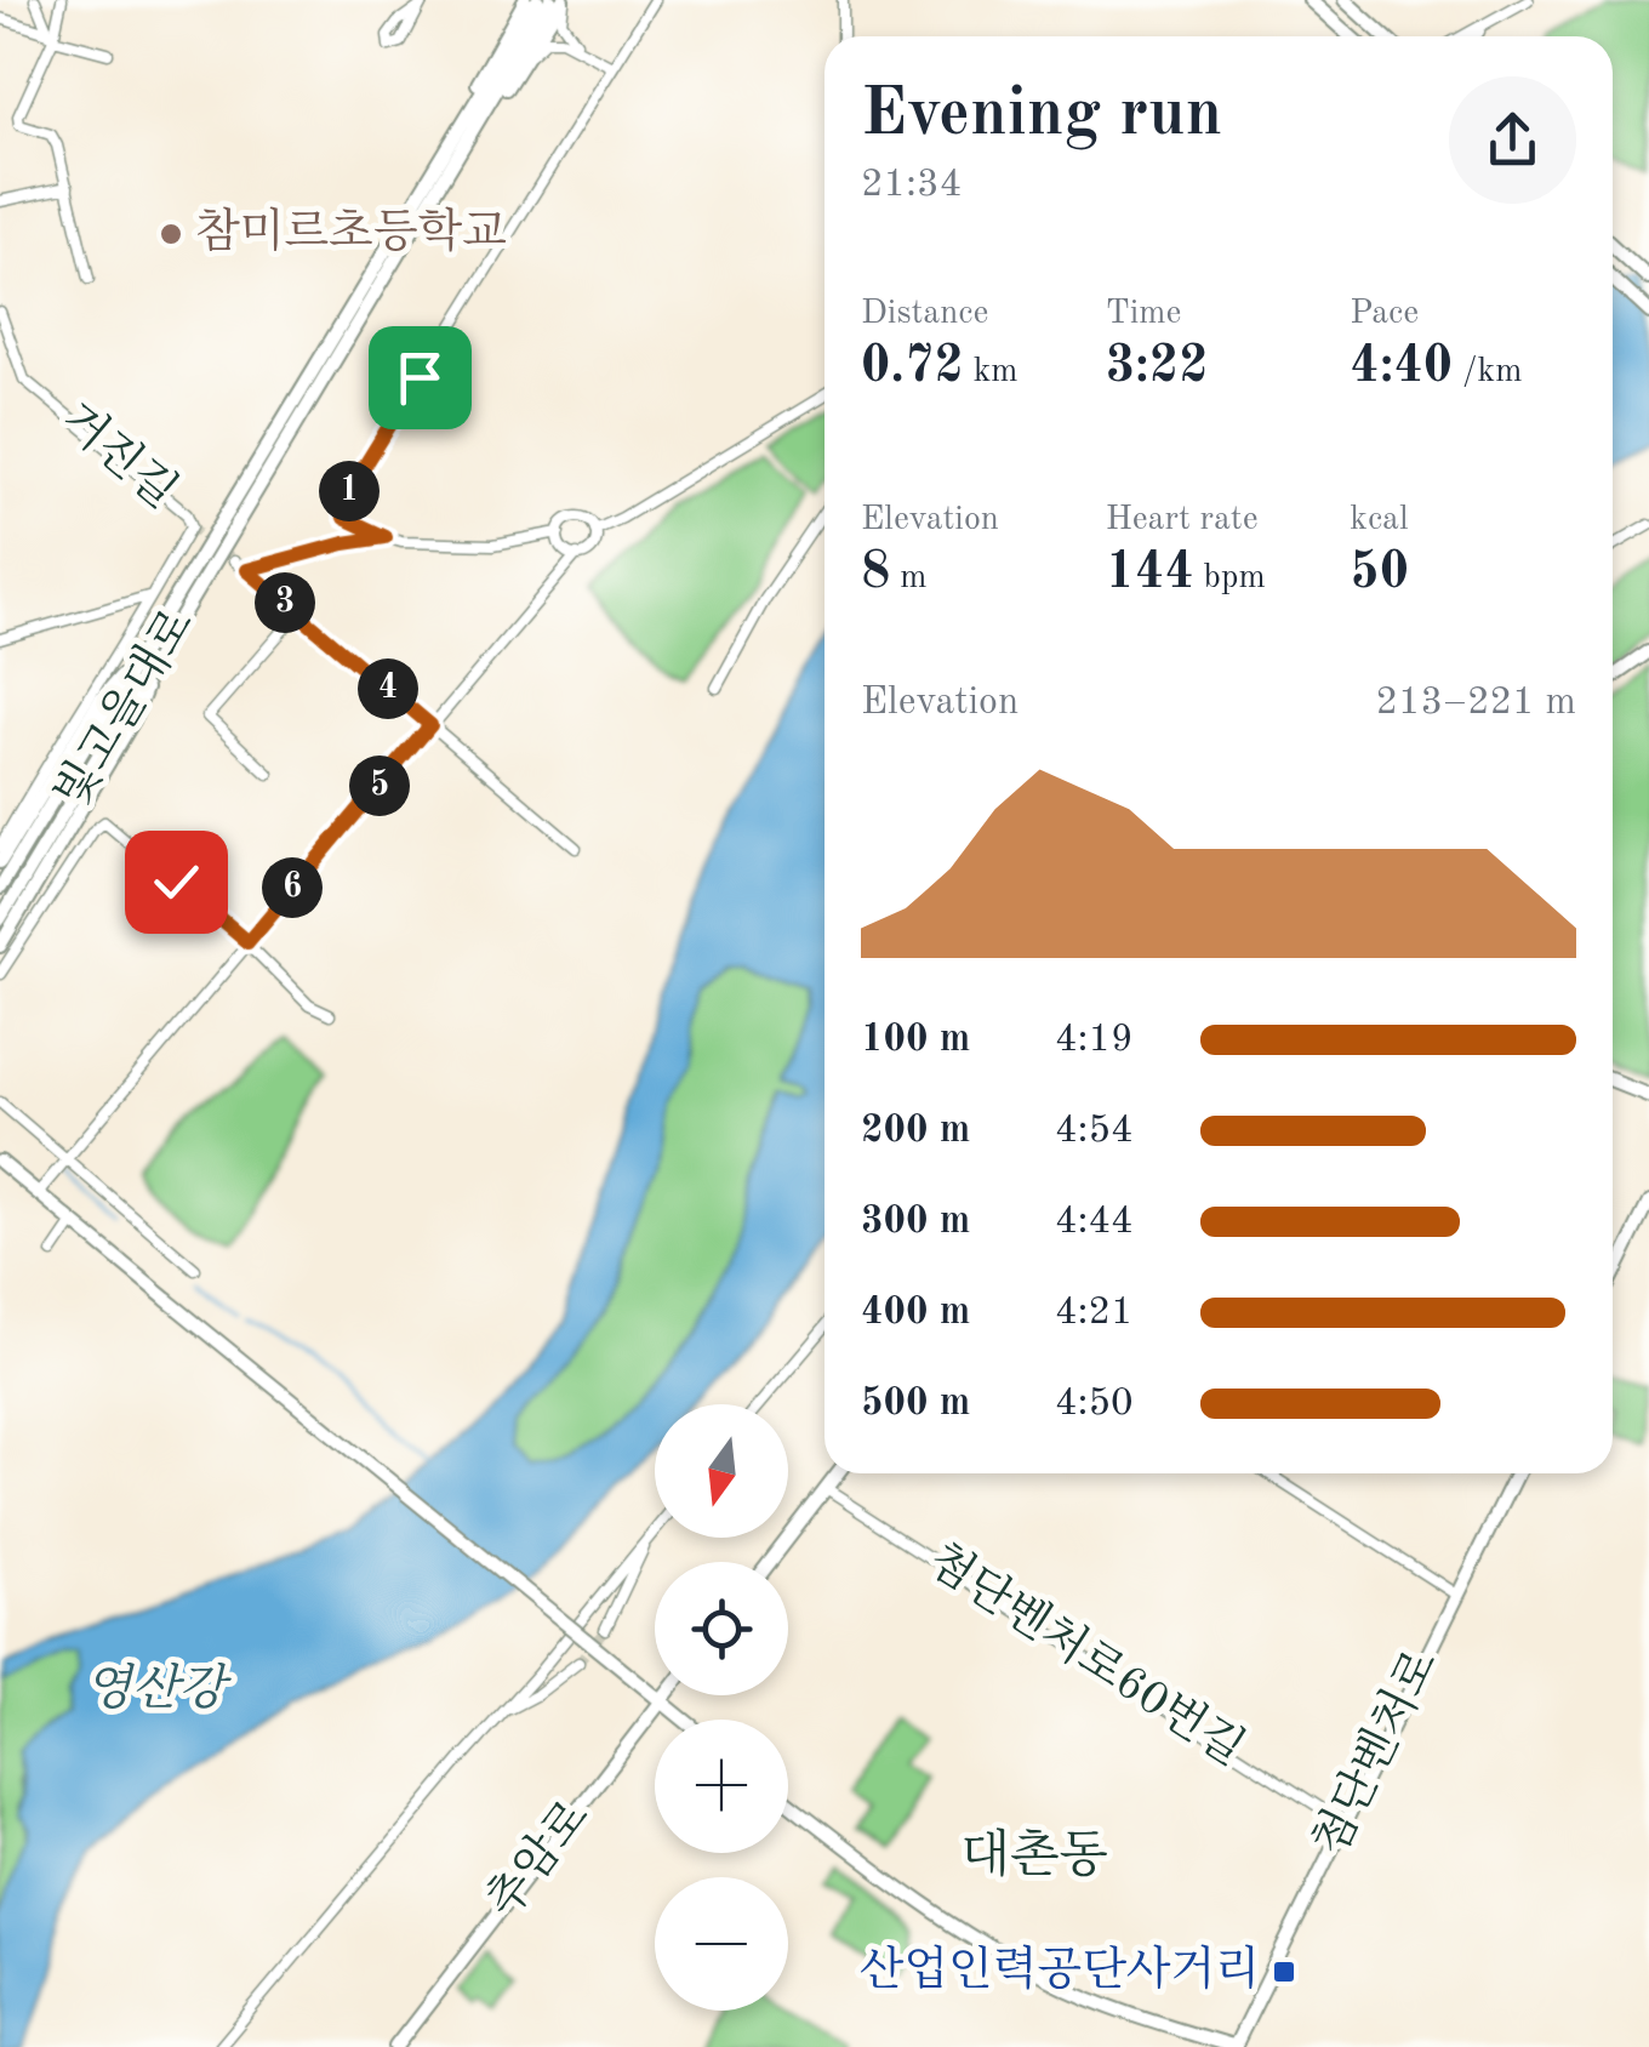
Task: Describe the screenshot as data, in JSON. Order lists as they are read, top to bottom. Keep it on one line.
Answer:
{"streets":{"main road":["빛고을대로","첨단벤처로","추암로"],"street":["거진길","첨단벤처로60번길"]},"crossings":[["첨단벤처로60번길","첨단벤처로"]],"districts":["대촌동"],"water":["영산강"],"places":{"other":["참미르초등학교"],"transit":["산업인력공단사거리"]},"north":"bottom","page":{"heading":["Evening run","21:34"],"stats":[["Distance","0.72 km"],["Time","3:22"],["Pace","4:40 /km"],["Elevation","8 m"],["Heart rate","144 bpm"],["kcal","50"]],"pins":["1","3","4","5","6"],"chart":["Elevation","213–221 m"],"list":[{"name":"100 m","note":"4:19"},{"name":"200 m","note":"4:54"},{"name":"300 m","note":"4:44"},{"name":"400 m","note":"4:21"},{"name":"500 m","note":"4:50"}],"map_buttons":["+","−"]}}
